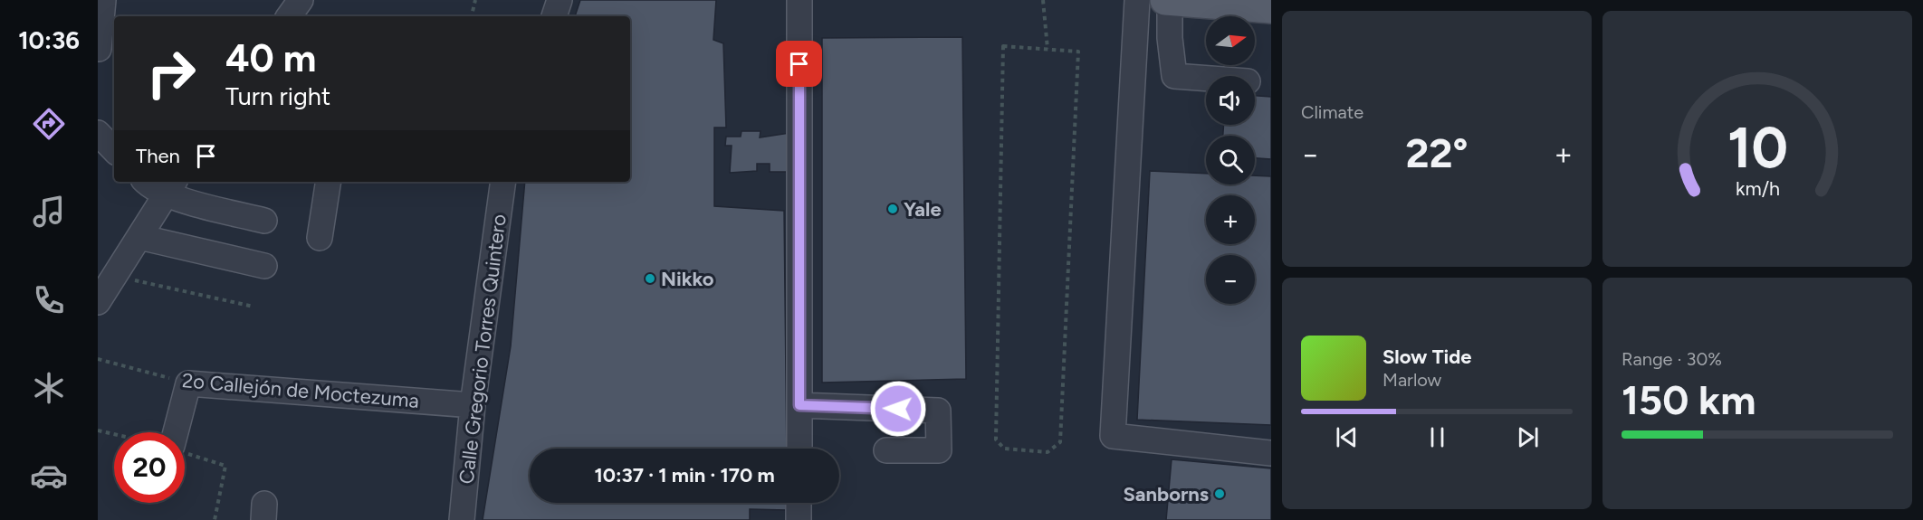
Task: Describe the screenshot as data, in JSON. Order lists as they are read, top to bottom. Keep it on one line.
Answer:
{"streets":{"street":["Calle Gregorio Torres Quintero","2o Callejón de Moctezuma"]},"crossings":[["Calle Gregorio Torres Quintero","2o Callejón de Moctezuma"]],"places":["Yale","Nikko","Sanborns"],"north":"right","page":{"tabs":"10:36","tile":["Climate",["Range · 30%","150 km"]],"map_buttons":["+","−"],"turn":["40 m","Turn right"],"then":"Then","heat":["−","22°","+"],"song":["Slow Tide","Marlow"],"limit":"20","trip":"10:37 · 1 min · 170 m","gauge":["10","km/h"]}}
